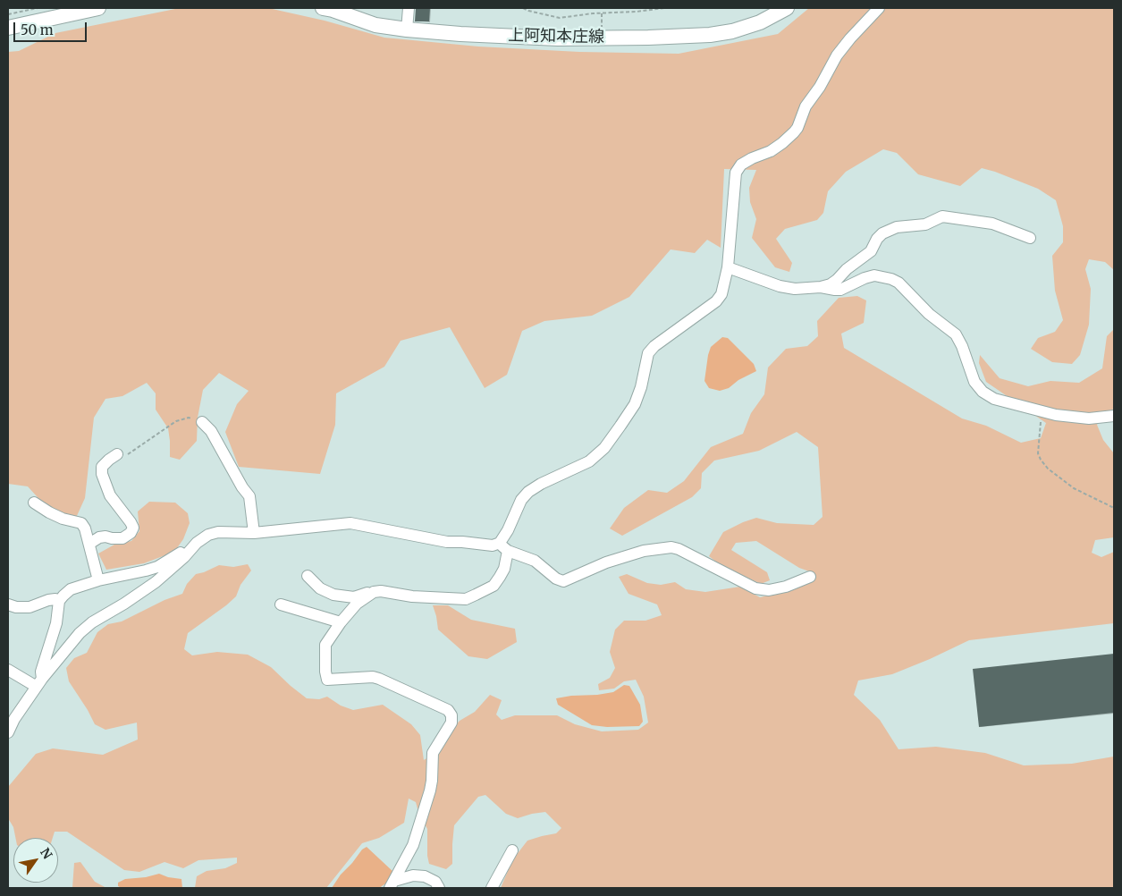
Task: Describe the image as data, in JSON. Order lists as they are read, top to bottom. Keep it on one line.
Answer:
{"streets":{"main road":["上阿知本庄線"]},"scale_bar":"50 m","north":"top right"}
